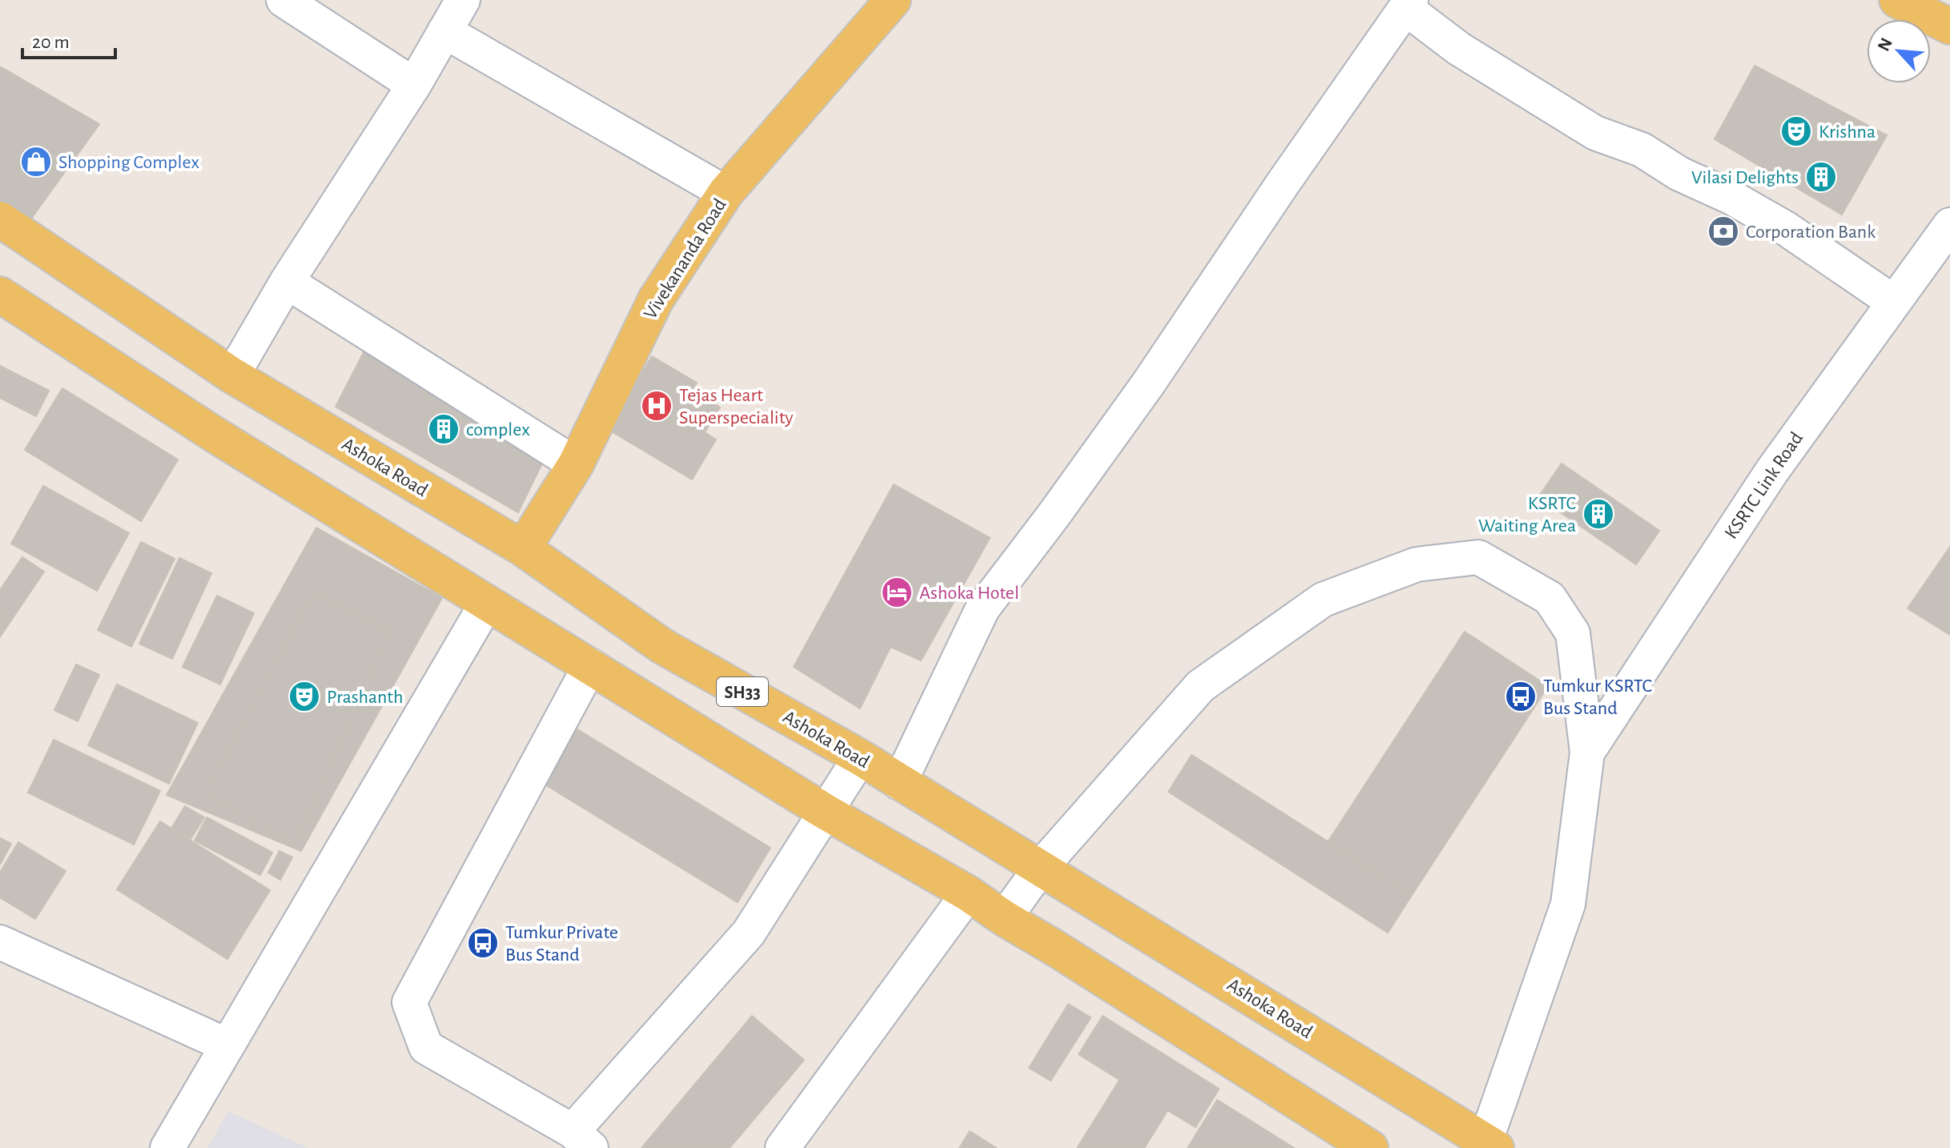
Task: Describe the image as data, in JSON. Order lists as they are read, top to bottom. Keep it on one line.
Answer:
{"streets":{"main road":["Vivekananda Road","Ashoka Road","SH33"],"street":["KSRTC Link Road"]},"crossings":[["Vivekananda Road","Ashoka Road"]],"places":{"theatre":["Krishna","Prashanth"],"shop":["Shopping Complex"],"building":["Vilasi Delights","complex","KSRTC Waiting Area"],"bank":["Corporation Bank"],"hospital":["Tejas Heart Superspeciality"],"hotel":["Ashoka Hotel"],"bus stop":["Tumkur KSRTC Bus Stand","Tumkur Private Bus Stand"]},"scale_bar":"20 m","north":"top left"}
